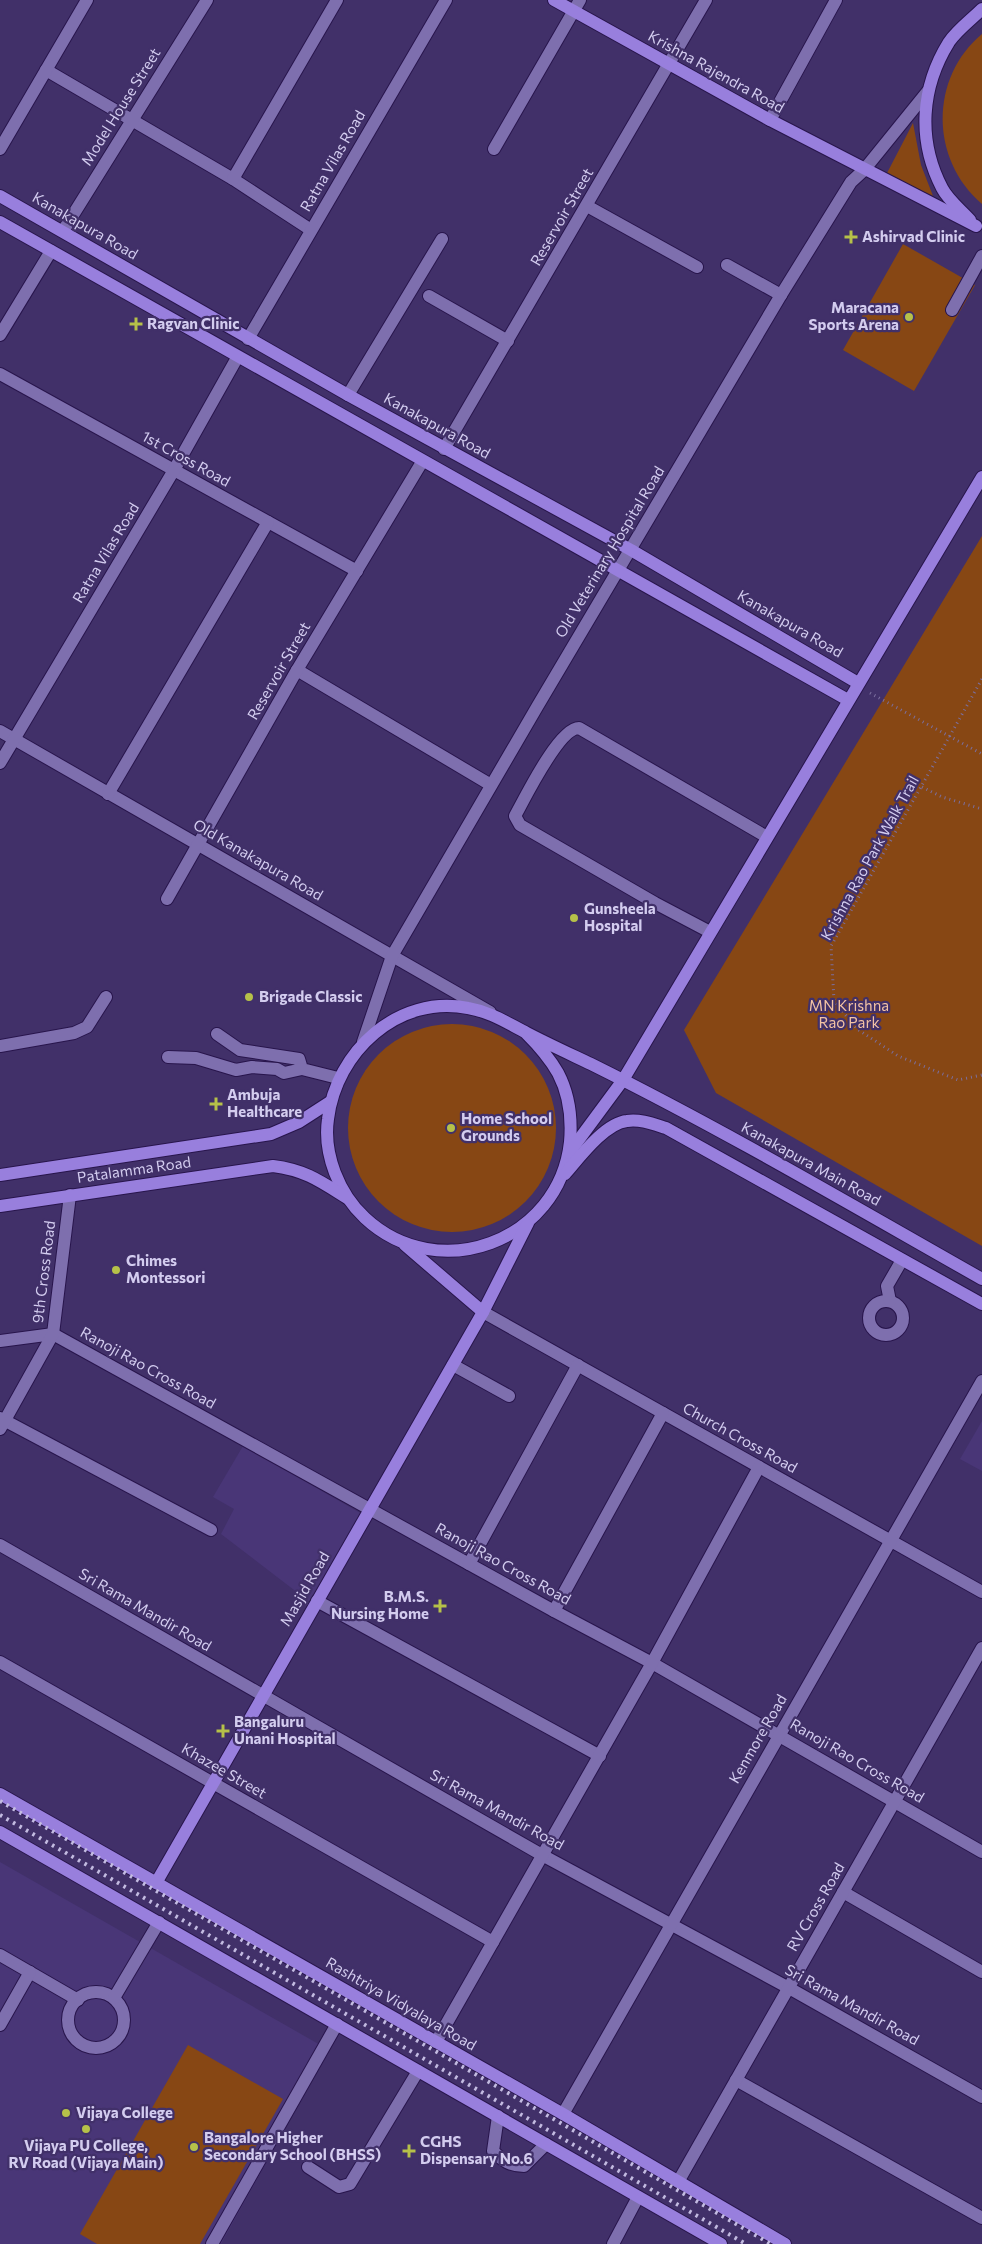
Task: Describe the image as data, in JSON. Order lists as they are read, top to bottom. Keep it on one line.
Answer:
{"streets":{"main road":["Krishna Rajendra Road","Kanakapura Road","Kanakapura Main Road","Patalamma Road","Masjid Road","Rashtriya Vidyalaya Road"],"street":["Model House Street","Ratna Vilas Road","Reservoir Street","1st Cross Road","Old Veterinary Hospital Road","Old Kanakapura Road","9th Cross Road","Ranoji Rao Cross Road","Church Cross Road","Sri Rama Mandir Road","Kenmore Road","Khazee Street","RV Cross Road"],"path":["Krishna Rao Park Walk Trail"]},"crossings":[["Krishna Rajendra Road","Reservoir Street"],["Krishna Rajendra Road","Old Veterinary Hospital Road"],["Model House Street","Kanakapura Road"],["Ratna Vilas Road","Kanakapura Road"],["Ratna Vilas Road","1st Cross Road"],["Ratna Vilas Road","Old Kanakapura Road"],["Reservoir Street","Kanakapura Road"],["Reservoir Street","1st Cross Road"],["Reservoir Street","Old Kanakapura Road"],["Kanakapura Road","Old Veterinary Hospital Road"],["Old Veterinary Hospital Road","Old Kanakapura Road"],["Patalamma Road","9th Cross Road"],["9th Cross Road","Ranoji Rao Cross Road"],["Ranoji Rao Cross Road","Masjid Road"],["Ranoji Rao Cross Road","Kenmore Road"],["Ranoji Rao Cross Road","RV Cross Road"],["Church Cross Road","Masjid Road"],["Church Cross Road","Kenmore Road"],["Masjid Road","Sri Rama Mandir Road"],["Masjid Road","Khazee Street"],["Masjid Road","Rashtriya Vidyalaya Road"],["Sri Rama Mandir Road","Kenmore Road"],["Sri Rama Mandir Road","RV Cross Road"],["Kenmore Road","Rashtriya Vidyalaya Road"],["RV Cross Road","Rashtriya Vidyalaya Road"]],"parks":["MN Krishna Rao Park"],"places":{"health":["Ashirvad Clinic","Ragvan Clinic","Ambuja Healthcare","B.M.S. Nursing Home","Bangaluru Unani Hospital","CGHS Dispensary No.6"],"other":["Maracana Sports Arena","Gunsheela Hospital","Brigade Classic","Home School Grounds","Chimes Montessori","Vijaya College","Vijaya PU College, RV Road (Vijaya Main)","Bangalore Higher Secondary School (BHSS)"]}}
